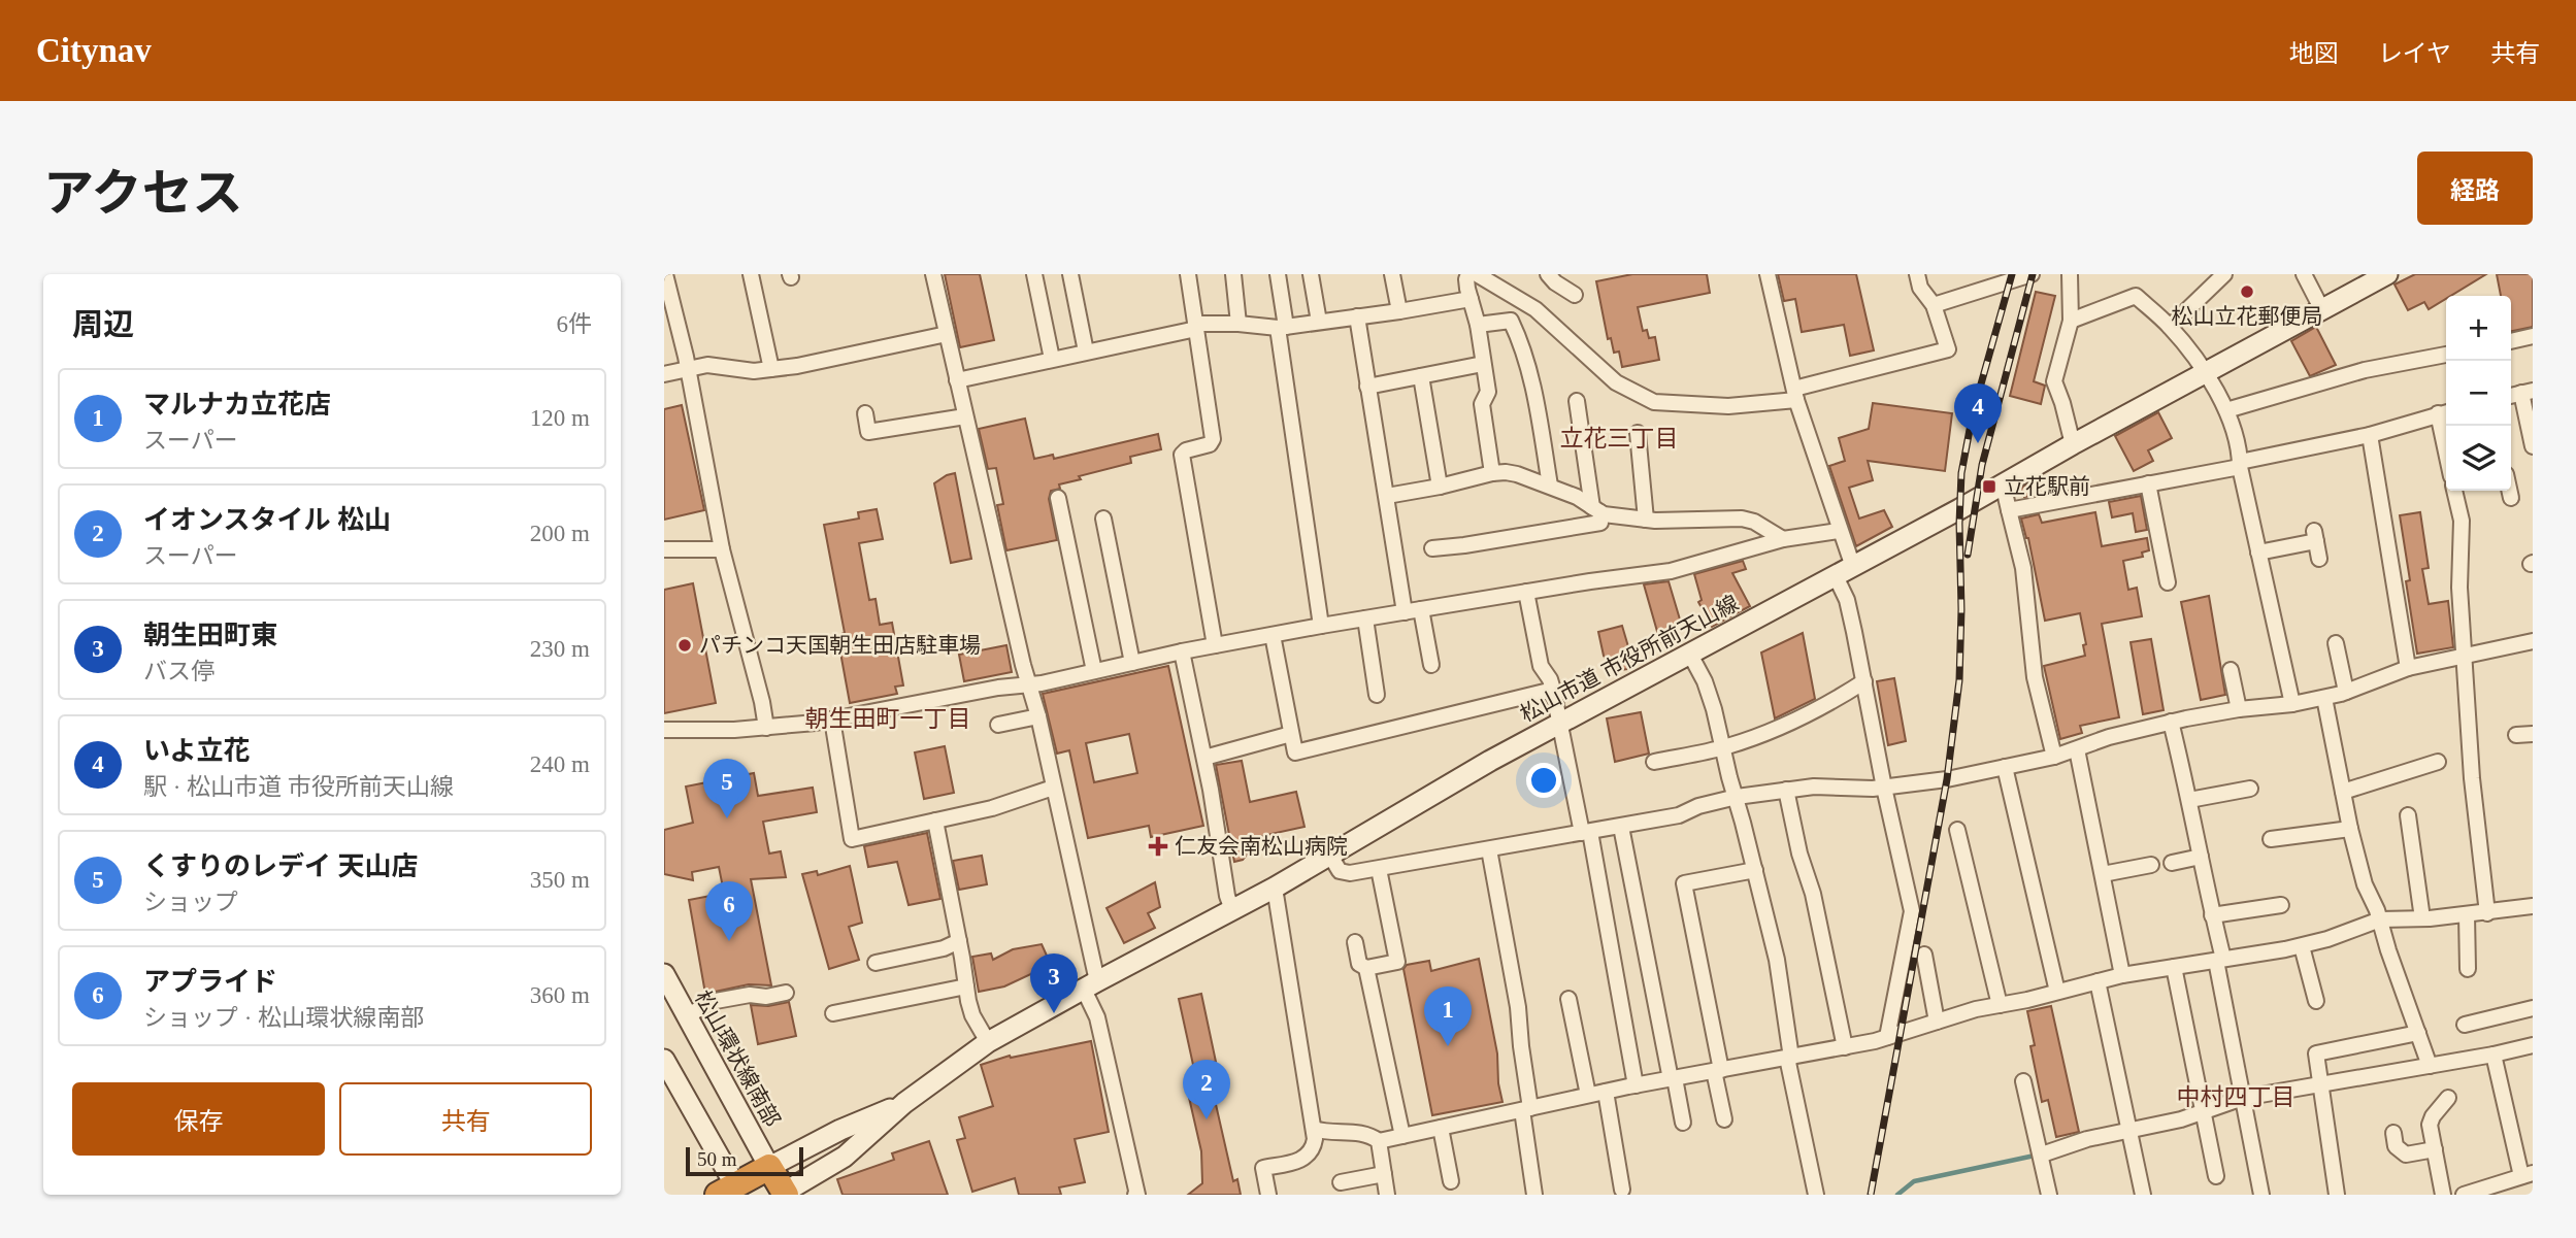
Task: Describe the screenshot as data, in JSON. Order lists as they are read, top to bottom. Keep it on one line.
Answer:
{"streets":{"street":["松山市道 市役所前天山線","松山環状線南部"]},"crossings":[["松山市道 市役所前天山線","松山環状線南部"]],"districts":["立花三丁目","朝生田町一丁目","中村四丁目"],"places":{"other":["松山立花郵便局","パチンコ天国朝生田店駐車場"],"transit":["立花駅前"],"health":["仁友会南松山病院"]},"scale_bar":"50 m","page":{"header":"Citynav","nav":["地図","レイヤ","共有"],"title":"アクセス","buttons":["経路",["保存","共有"]],"heading":["周辺","6件"],"map_buttons":["+","−"],"list":[{"mark":"1","name":"マルナカ立花店","note":"スーパー","value":"120 m"},{"mark":"2","name":"イオンスタイル 松山","note":"スーパー","value":"200 m"},{"mark":"3","name":"朝生田町東","note":"バス停","value":"230 m"},{"mark":"4","name":"いよ立花","note":"駅 · 松山市道 市役所前天山線","value":"240 m"},{"mark":"5","name":"くすりのレデイ 天山店","note":"ショップ","value":"350 m"},{"mark":"6","name":"アプライド","note":"ショップ · 松山環状線南部","value":"360 m"}],"pins":["4","5","6","3","1","2"],"scale":"50 m"}}
